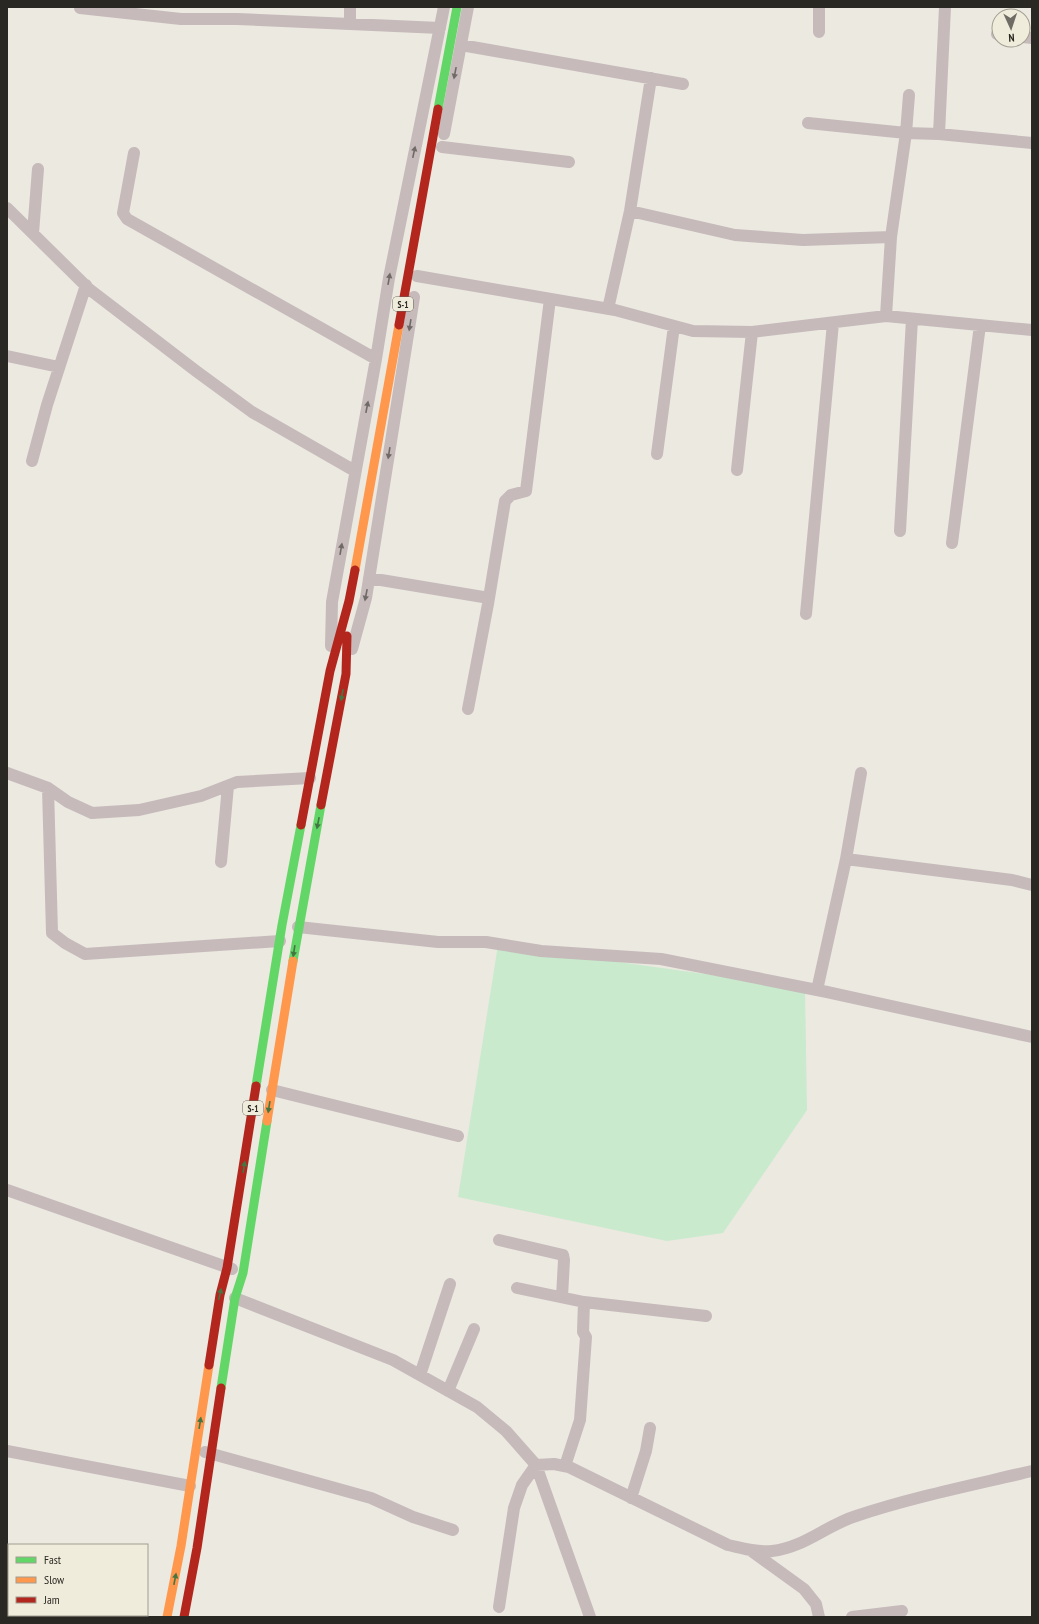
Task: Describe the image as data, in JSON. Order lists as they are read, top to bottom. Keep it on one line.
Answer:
{"streets":{"main road":["S-1"]},"legend":["Fast","Slow","Jam"],"north":"bottom"}
